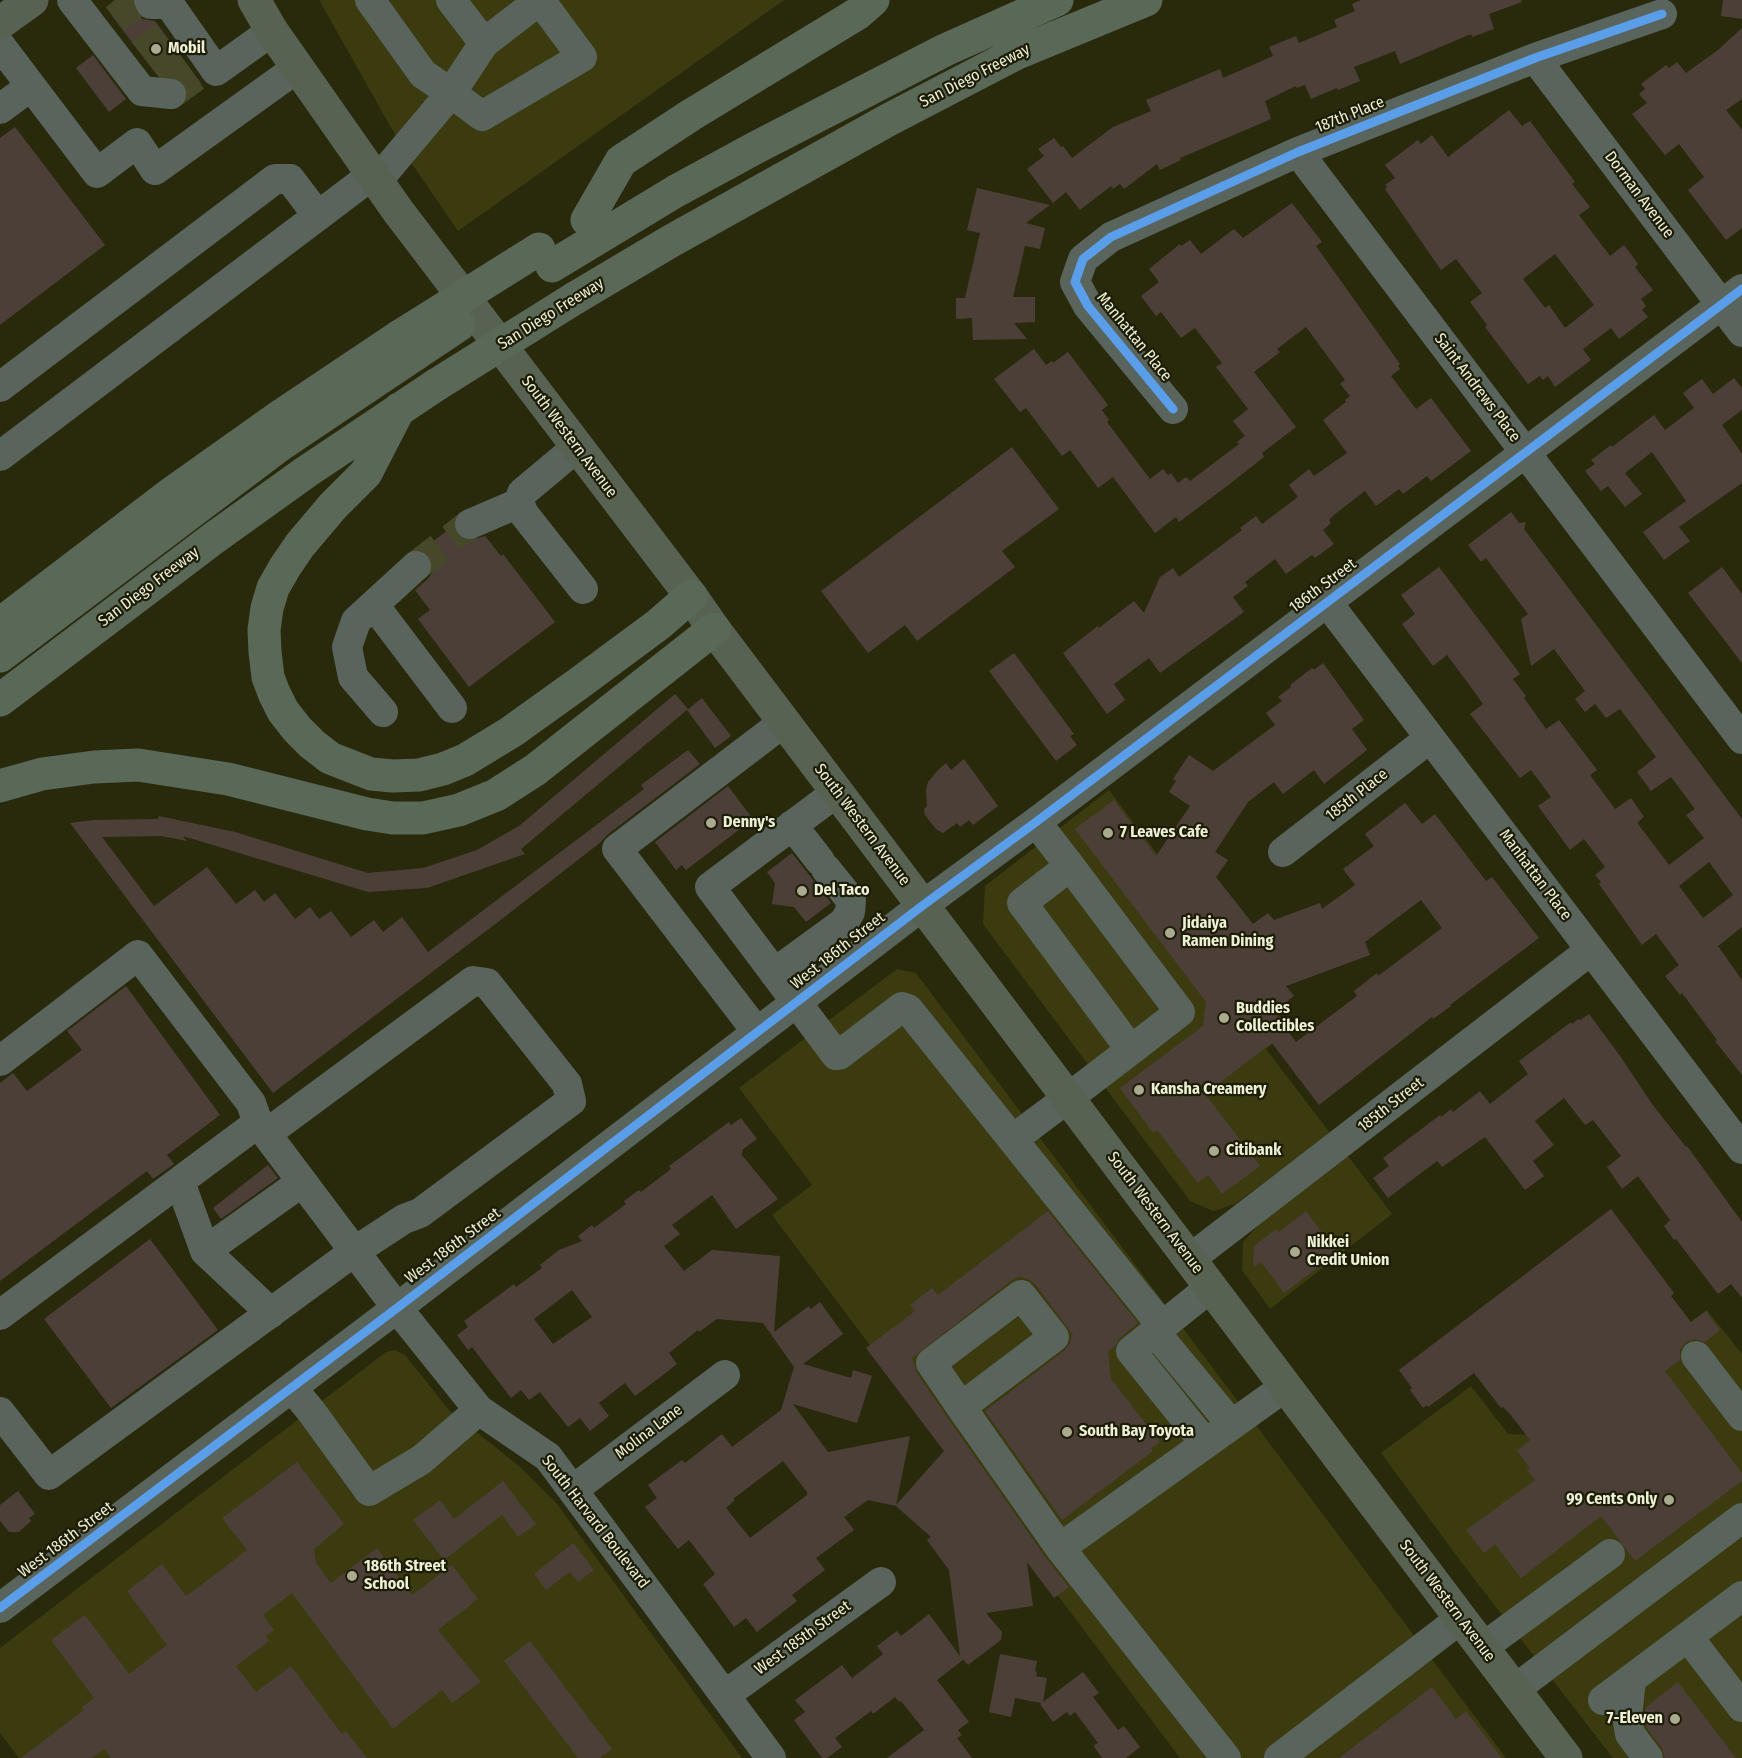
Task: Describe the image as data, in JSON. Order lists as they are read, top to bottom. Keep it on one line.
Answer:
{"streets":{"highway":["San Diego Freeway"],"main road":["South Western Avenue"],"street":["187th Place","Dorman Avenue","Manhattan Place","Saint Andrews Place","186th Street","185th Place","West 186th Street","185th Street","Molina Lane","South Harvard Boulevard","West 185th Street"]},"crossings":[["187th Place","Dorman Avenue"],["187th Place","Manhattan Place"],["187th Place","Saint Andrews Place"],["Dorman Avenue","186th Street"],["Manhattan Place","186th Street"],["Manhattan Place","185th Place"],["Manhattan Place","185th Street"],["Saint Andrews Place","186th Street"],["South Western Avenue","186th Street"],["South Western Avenue","West 186th Street"],["South Western Avenue","185th Street"],["186th Street","West 186th Street"],["West 186th Street","South Harvard Boulevard"],["Molina Lane","South Harvard Boulevard"],["South Harvard Boulevard","West 185th Street"]],"places":["Mobil","Denny's","7 Leaves Cafe","Del Taco","Jidaiya Ramen Dining","Buddies Collectibles","Kansha Creamery","Citibank","Nikkei Credit Union","South Bay Toyota","99 Cents Only","186th Street School","7-Eleven"]}
